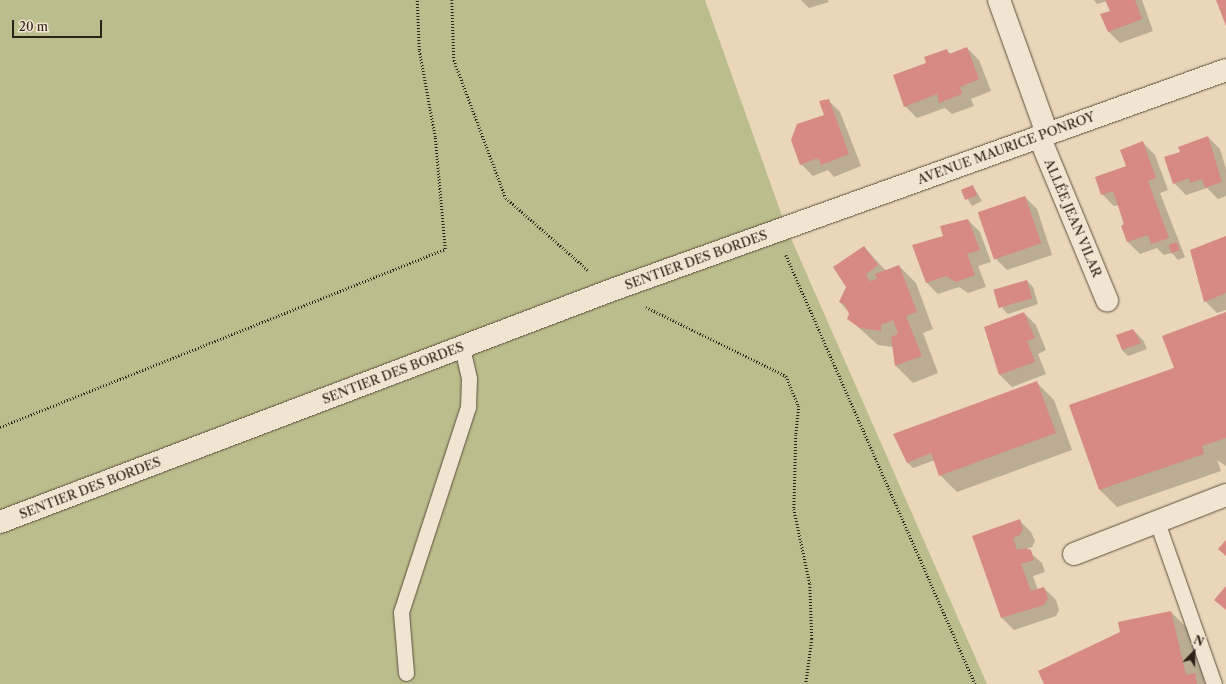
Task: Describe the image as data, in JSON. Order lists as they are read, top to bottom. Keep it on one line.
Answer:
{"streets":{"street":["AVENUE MAURICE PONROY","ALLÉE JEAN VILAR","SENTIER DES BORDES"]},"crossings":[["AVENUE MAURICE PONROY","ALLÉE JEAN VILAR"],["AVENUE MAURICE PONROY","SENTIER DES BORDES"]],"scale_bar":"20 m","north":"top right"}
